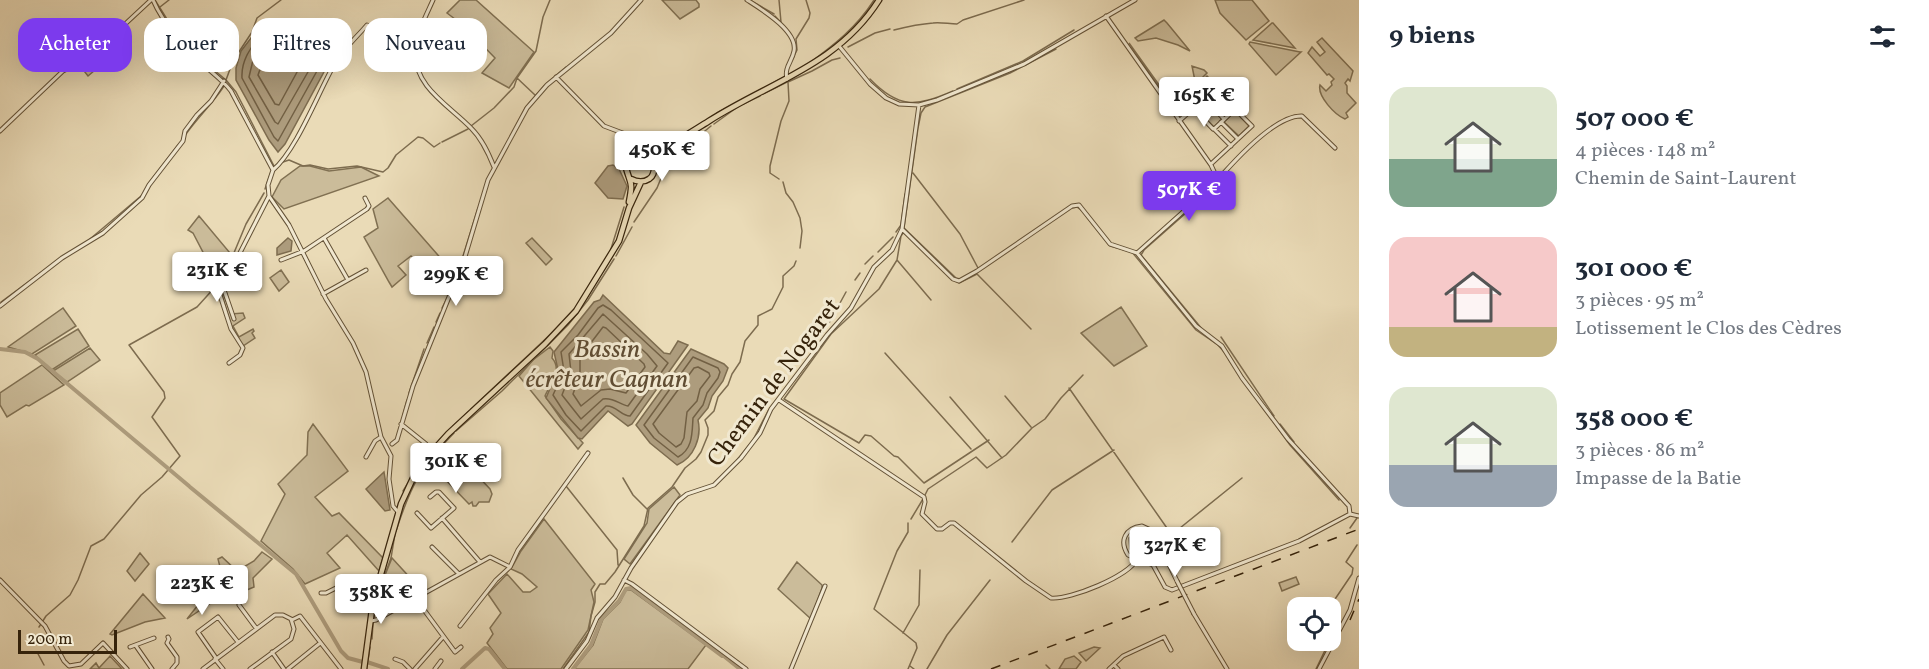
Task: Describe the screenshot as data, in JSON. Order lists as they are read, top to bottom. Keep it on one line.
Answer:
{"streets":{"street":["Chemin de Nogaret"]},"water":["Bassin écrêteur Cagnan"],"scale_bar":"200 m","page":{"heading":"9 biens","chip":["Acheter","Louer","Filtres","Nouveau"],"list":[{"name":"507 000 €","note":"4 pièces · 148 m² · Chemin de Saint-Laurent"},{"name":"301 000 €","note":"3 pièces · 95 m² · Lotissement le Clos des Cèdres"},{"name":"358 000 €","note":"3 pièces · 86 m² · Impasse de la Batie"}],"price":["165K €","450K €","507K €","231K €","299K €","301K €","327K €","223K €","358K €"],"scale":"200 m"}}
